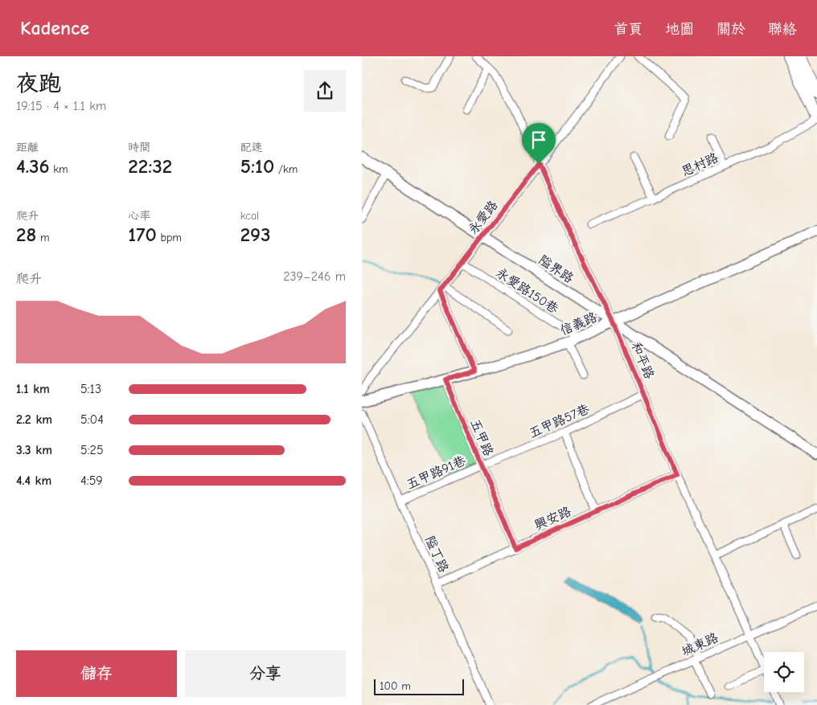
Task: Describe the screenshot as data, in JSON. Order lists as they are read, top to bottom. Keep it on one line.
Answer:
{"streets":{"street":["思村路","永愛路","隘界路","永愛路150巷","信義路","和平路","五甲路57巷","五甲路","五甲路91巷","興安路","隘丁路","城東路"]},"crossings":[["永愛路","隘界路"],["永愛路","永愛路150巷"],["永愛路","和平路"],["隘界路","信義路"],["隘界路","和平路"],["永愛路150巷","信義路"],["信義路","和平路"],["信義路","五甲路"],["和平路","五甲路57巷"],["和平路","興安路"],["和平路","城東路"],["五甲路57巷","五甲路"],["五甲路57巷","五甲路91巷"],["五甲路","五甲路91巷"],["五甲路","興安路"],["五甲路91巷","隘丁路"],["興安路","隘丁路"]],"scale_bar":"100 m","page":{"header":"Kadence","nav":["首頁","地圖","關於","聯絡"],"heading":["夜跑","19:15 · 4 × 1.1 km"],"stats":[["距離","4.36 km"],["時間","22:32"],["配速","5:10 /km"],["爬升","28 m"],["心率","170 bpm"],["kcal","293"]],"chart":["爬升","239–246 m"],"list":[{"name":"1.1 km","note":"5:13"},{"name":"2.2 km","note":"5:04"},{"name":"3.3 km","note":"5:25"},{"name":"4.4 km","note":"4:59"}],"buttons":["儲存","分享"],"scale":"100 m"}}
